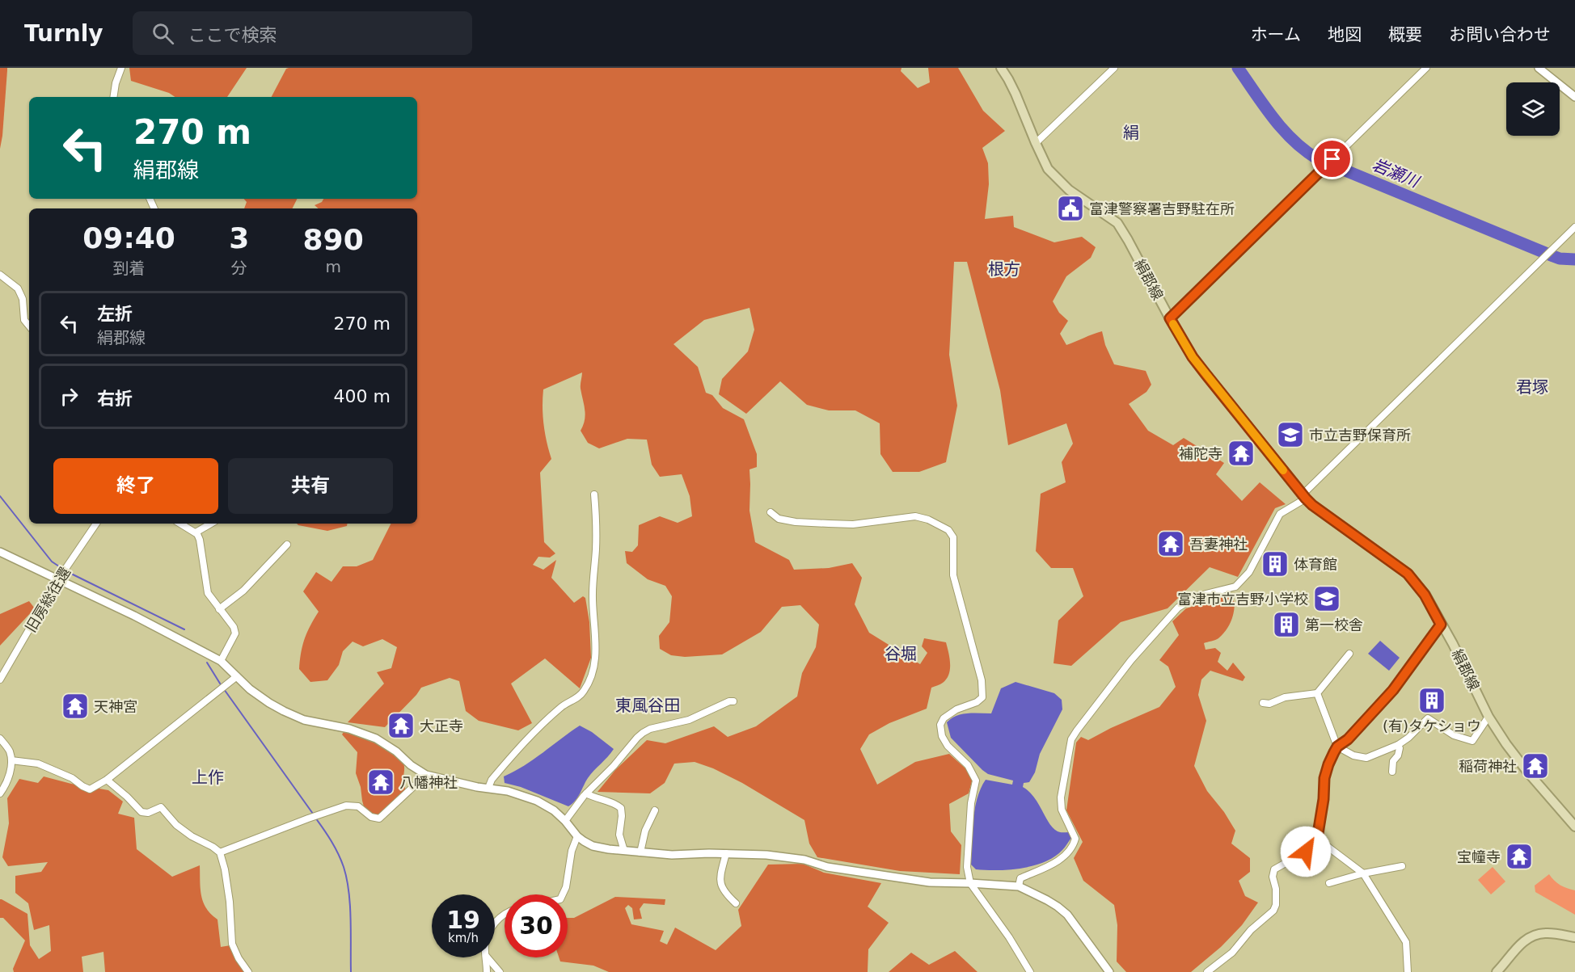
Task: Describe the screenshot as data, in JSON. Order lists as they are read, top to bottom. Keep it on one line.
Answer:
{"streets":{"main road":["絹郡線"],"street":["旧房総往還"]},"districts":["絹","根方","君塚","谷堀","東風谷田","上作"],"water":["岩瀬川"],"places":{"public building":["富津警察署吉野駐在所"],"school or university":["市立吉野保育所","富津市立吉野小学校"],"temple":["補陀寺","吾妻神社","天神宮","大正寺","稲荷神社","八幡神社","宝幢寺"],"building":["体育館","第一校舎","(有)タケショウ"]},"page":{"header":"Turnly","search":"ここで検索","nav":["ホーム","地図","概要","お問い合わせ"],"turn":["270 m","絹郡線"],"eta":["09:40","到着","3","分","890","m"],"list":[{"name":"左折","note":"絹郡線","value":"270 m"},{"name":"右折","value":"400 m"}],"buttons":["終了","共有"],"speed":"19 km/h","limit":"30"}}
